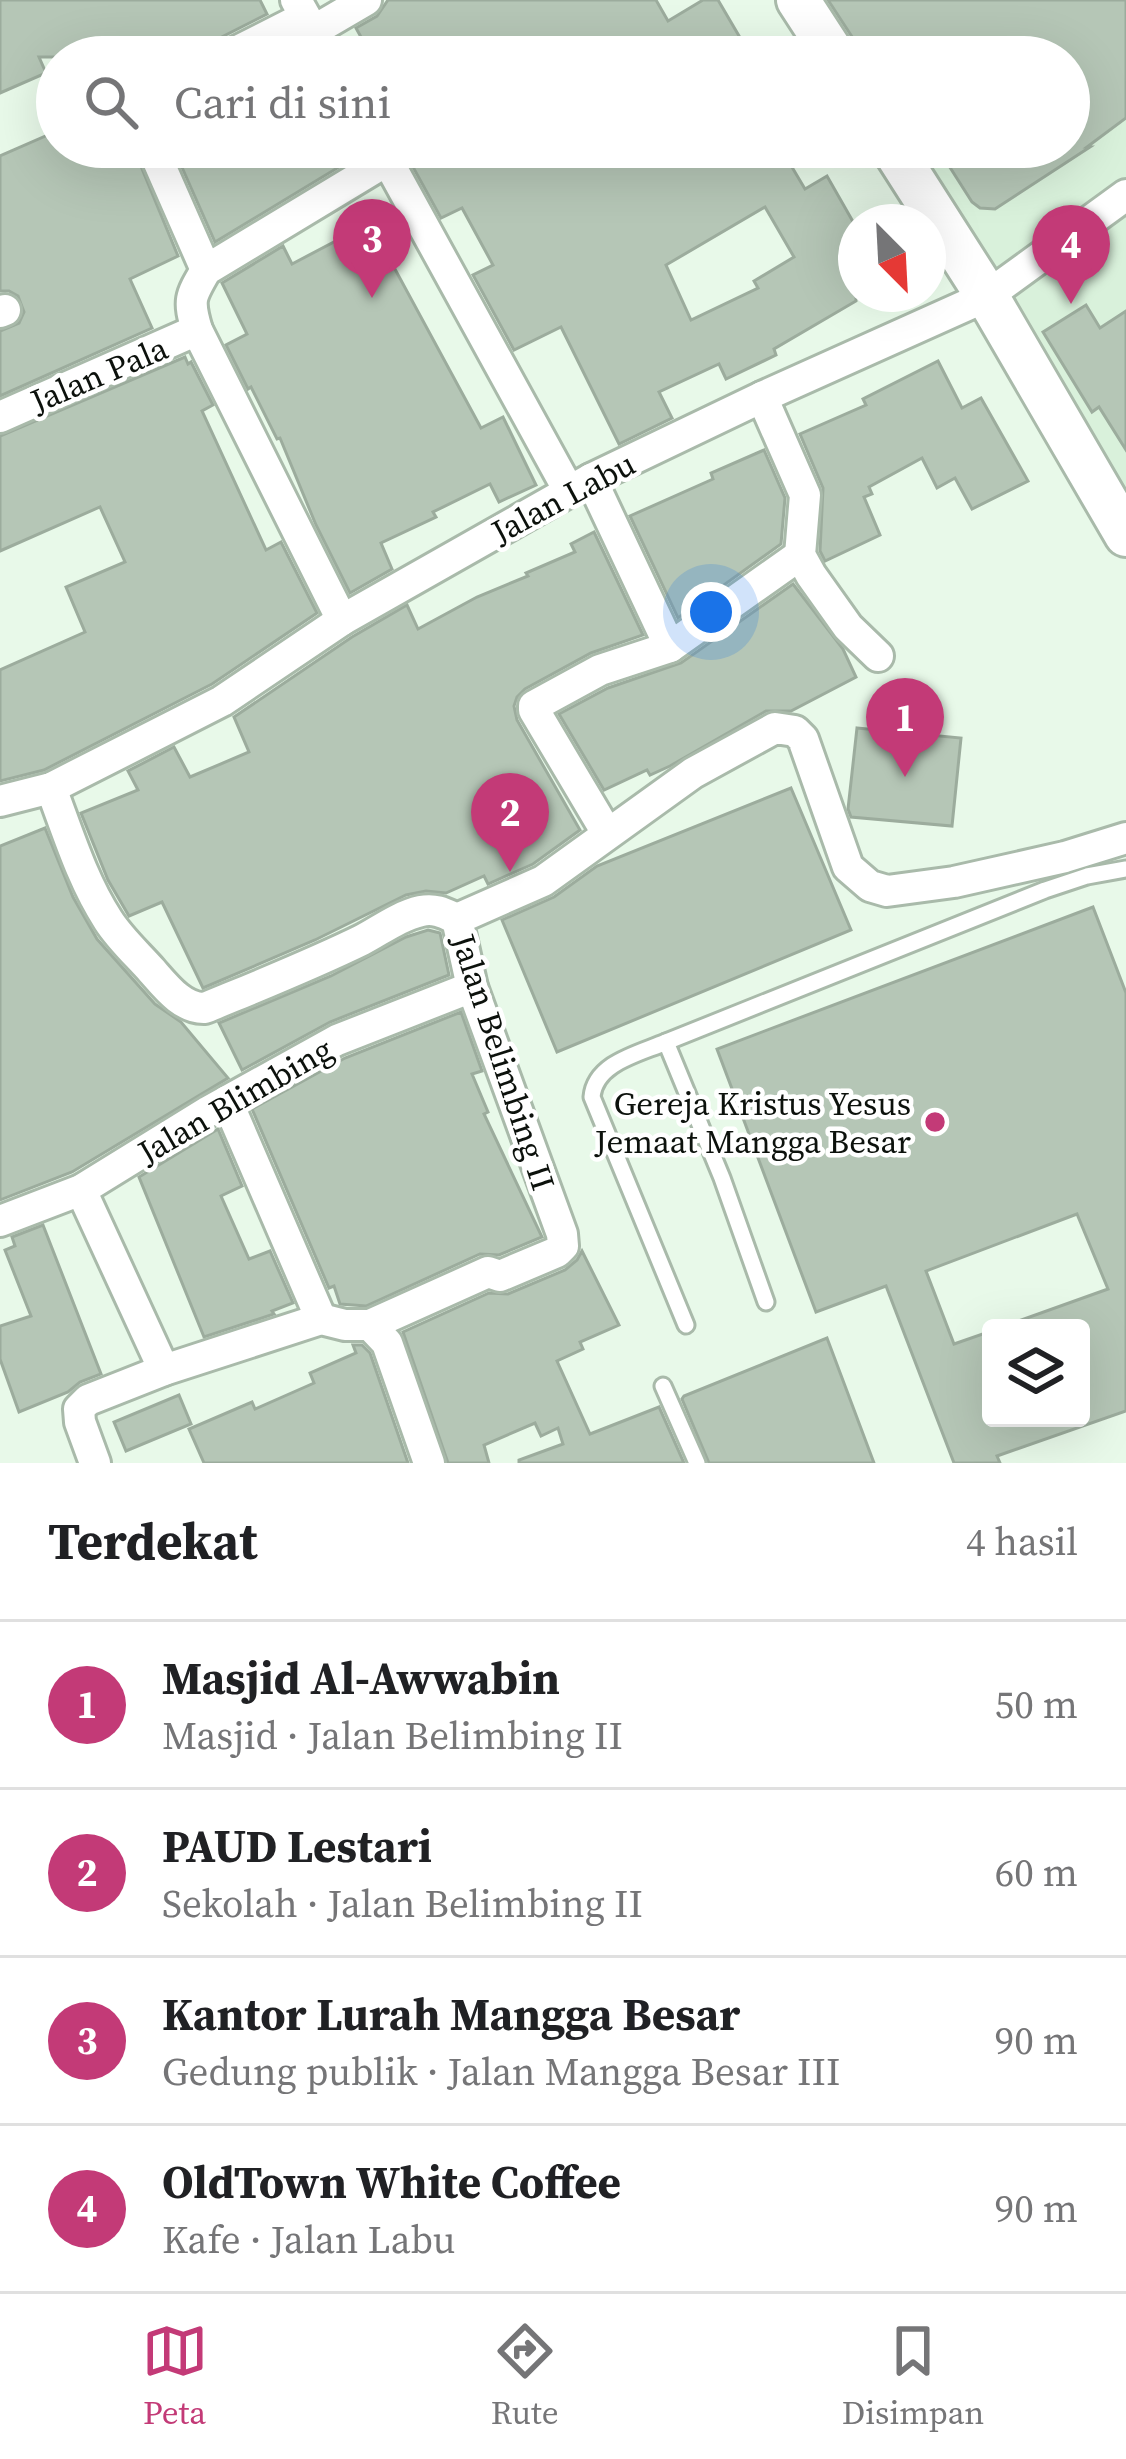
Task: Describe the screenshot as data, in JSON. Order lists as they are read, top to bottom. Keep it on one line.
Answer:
{"streets":{"street":["Jalan Pala","Jalan Labu","Jalan Belimbing II","Jalan Blimbing"]},"crossings":[["Jalan Belimbing II","Jalan Blimbing"]],"places":["Gereja Kristus Yesus Jemaat Mangga Besar"],"north":"bottom right","page":{"search":"Cari di sini","pins":["3","4","1","2"],"heading":["Terdekat","4 hasil"],"list":[{"mark":"1","name":"Masjid Al-Awwabin","note":"Masjid · Jalan Belimbing II","value":"50 m"},{"mark":"2","name":"PAUD Lestari","note":"Sekolah · Jalan Belimbing II","value":"60 m"},{"mark":"3","name":"Kantor Lurah Mangga Besar","note":"Gedung publik · Jalan Mangga Besar III","value":"90 m"},{"mark":"4","name":"OldTown White Coffee","note":"Kafe · Jalan Labu","value":"90 m"}],"nav":["Peta","Rute","Disimpan"]}}
